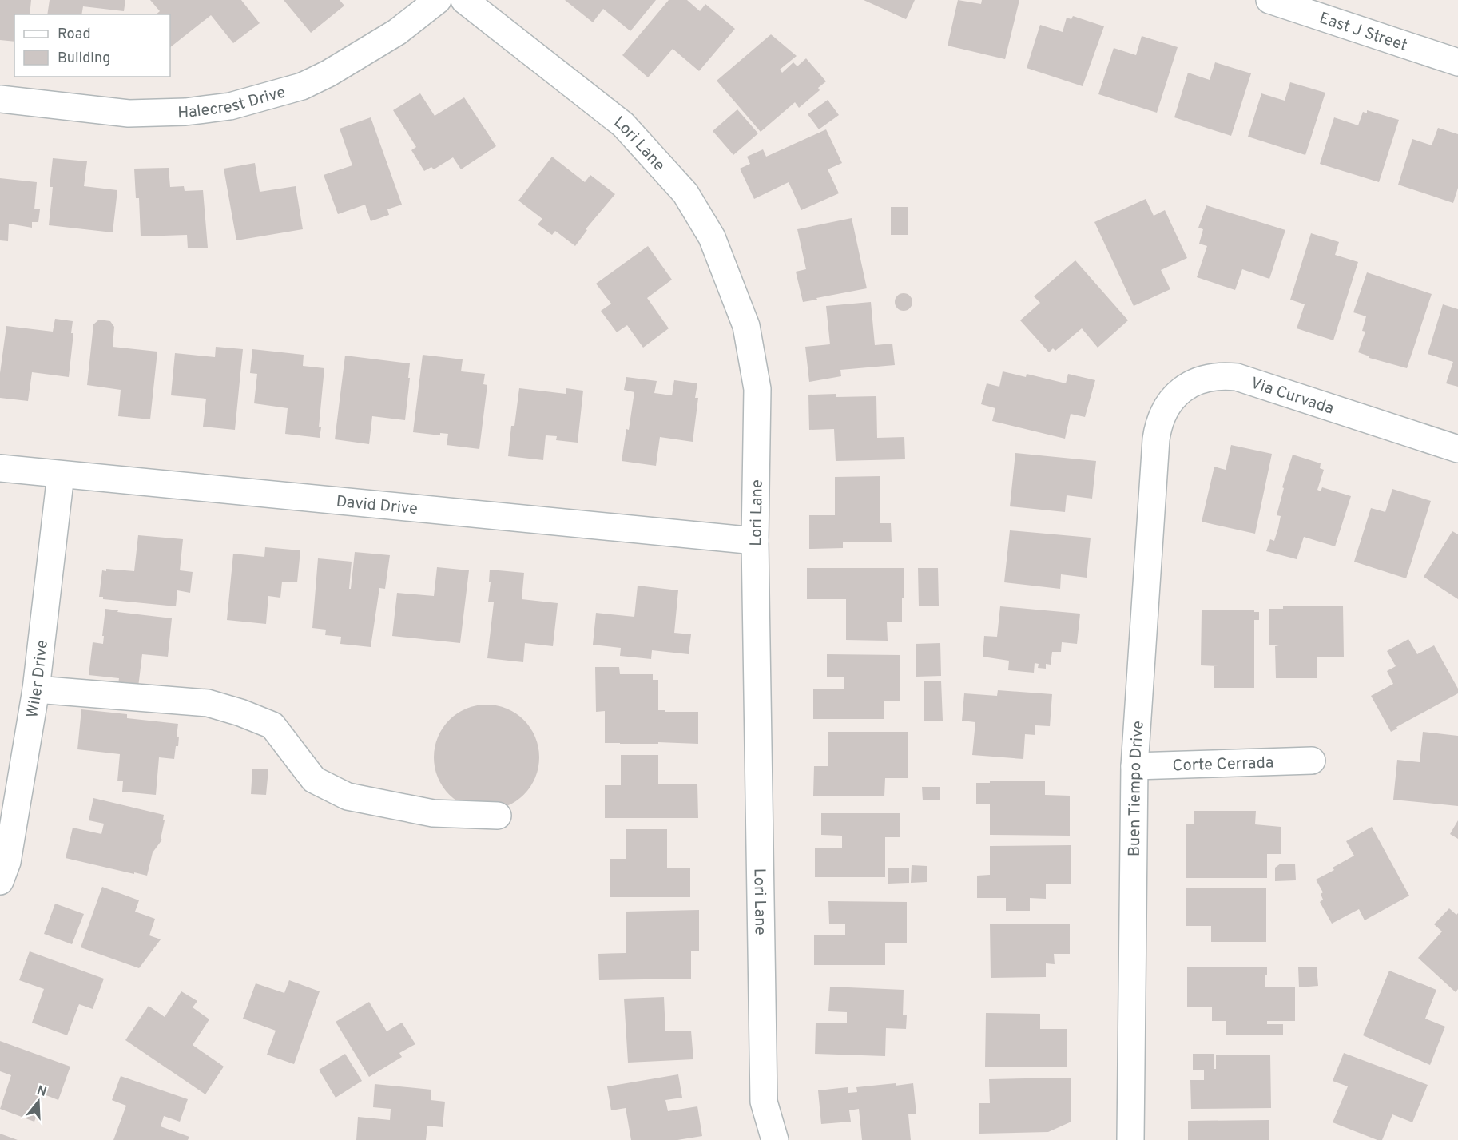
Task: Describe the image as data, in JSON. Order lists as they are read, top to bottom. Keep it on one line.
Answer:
{"streets":{"street":["East J Street","Halecrest Drive","Lori Lane","Via Curvada","David Drive","Wiler Drive","Corte Cerrada","Buen Tiempo Drive"]},"crossings":[["Lori Lane","David Drive"],["Via Curvada","Buen Tiempo Drive"],["David Drive","Wiler Drive"],["Corte Cerrada","Buen Tiempo Drive"]],"legend":["Road","Building"],"north":"top"}
